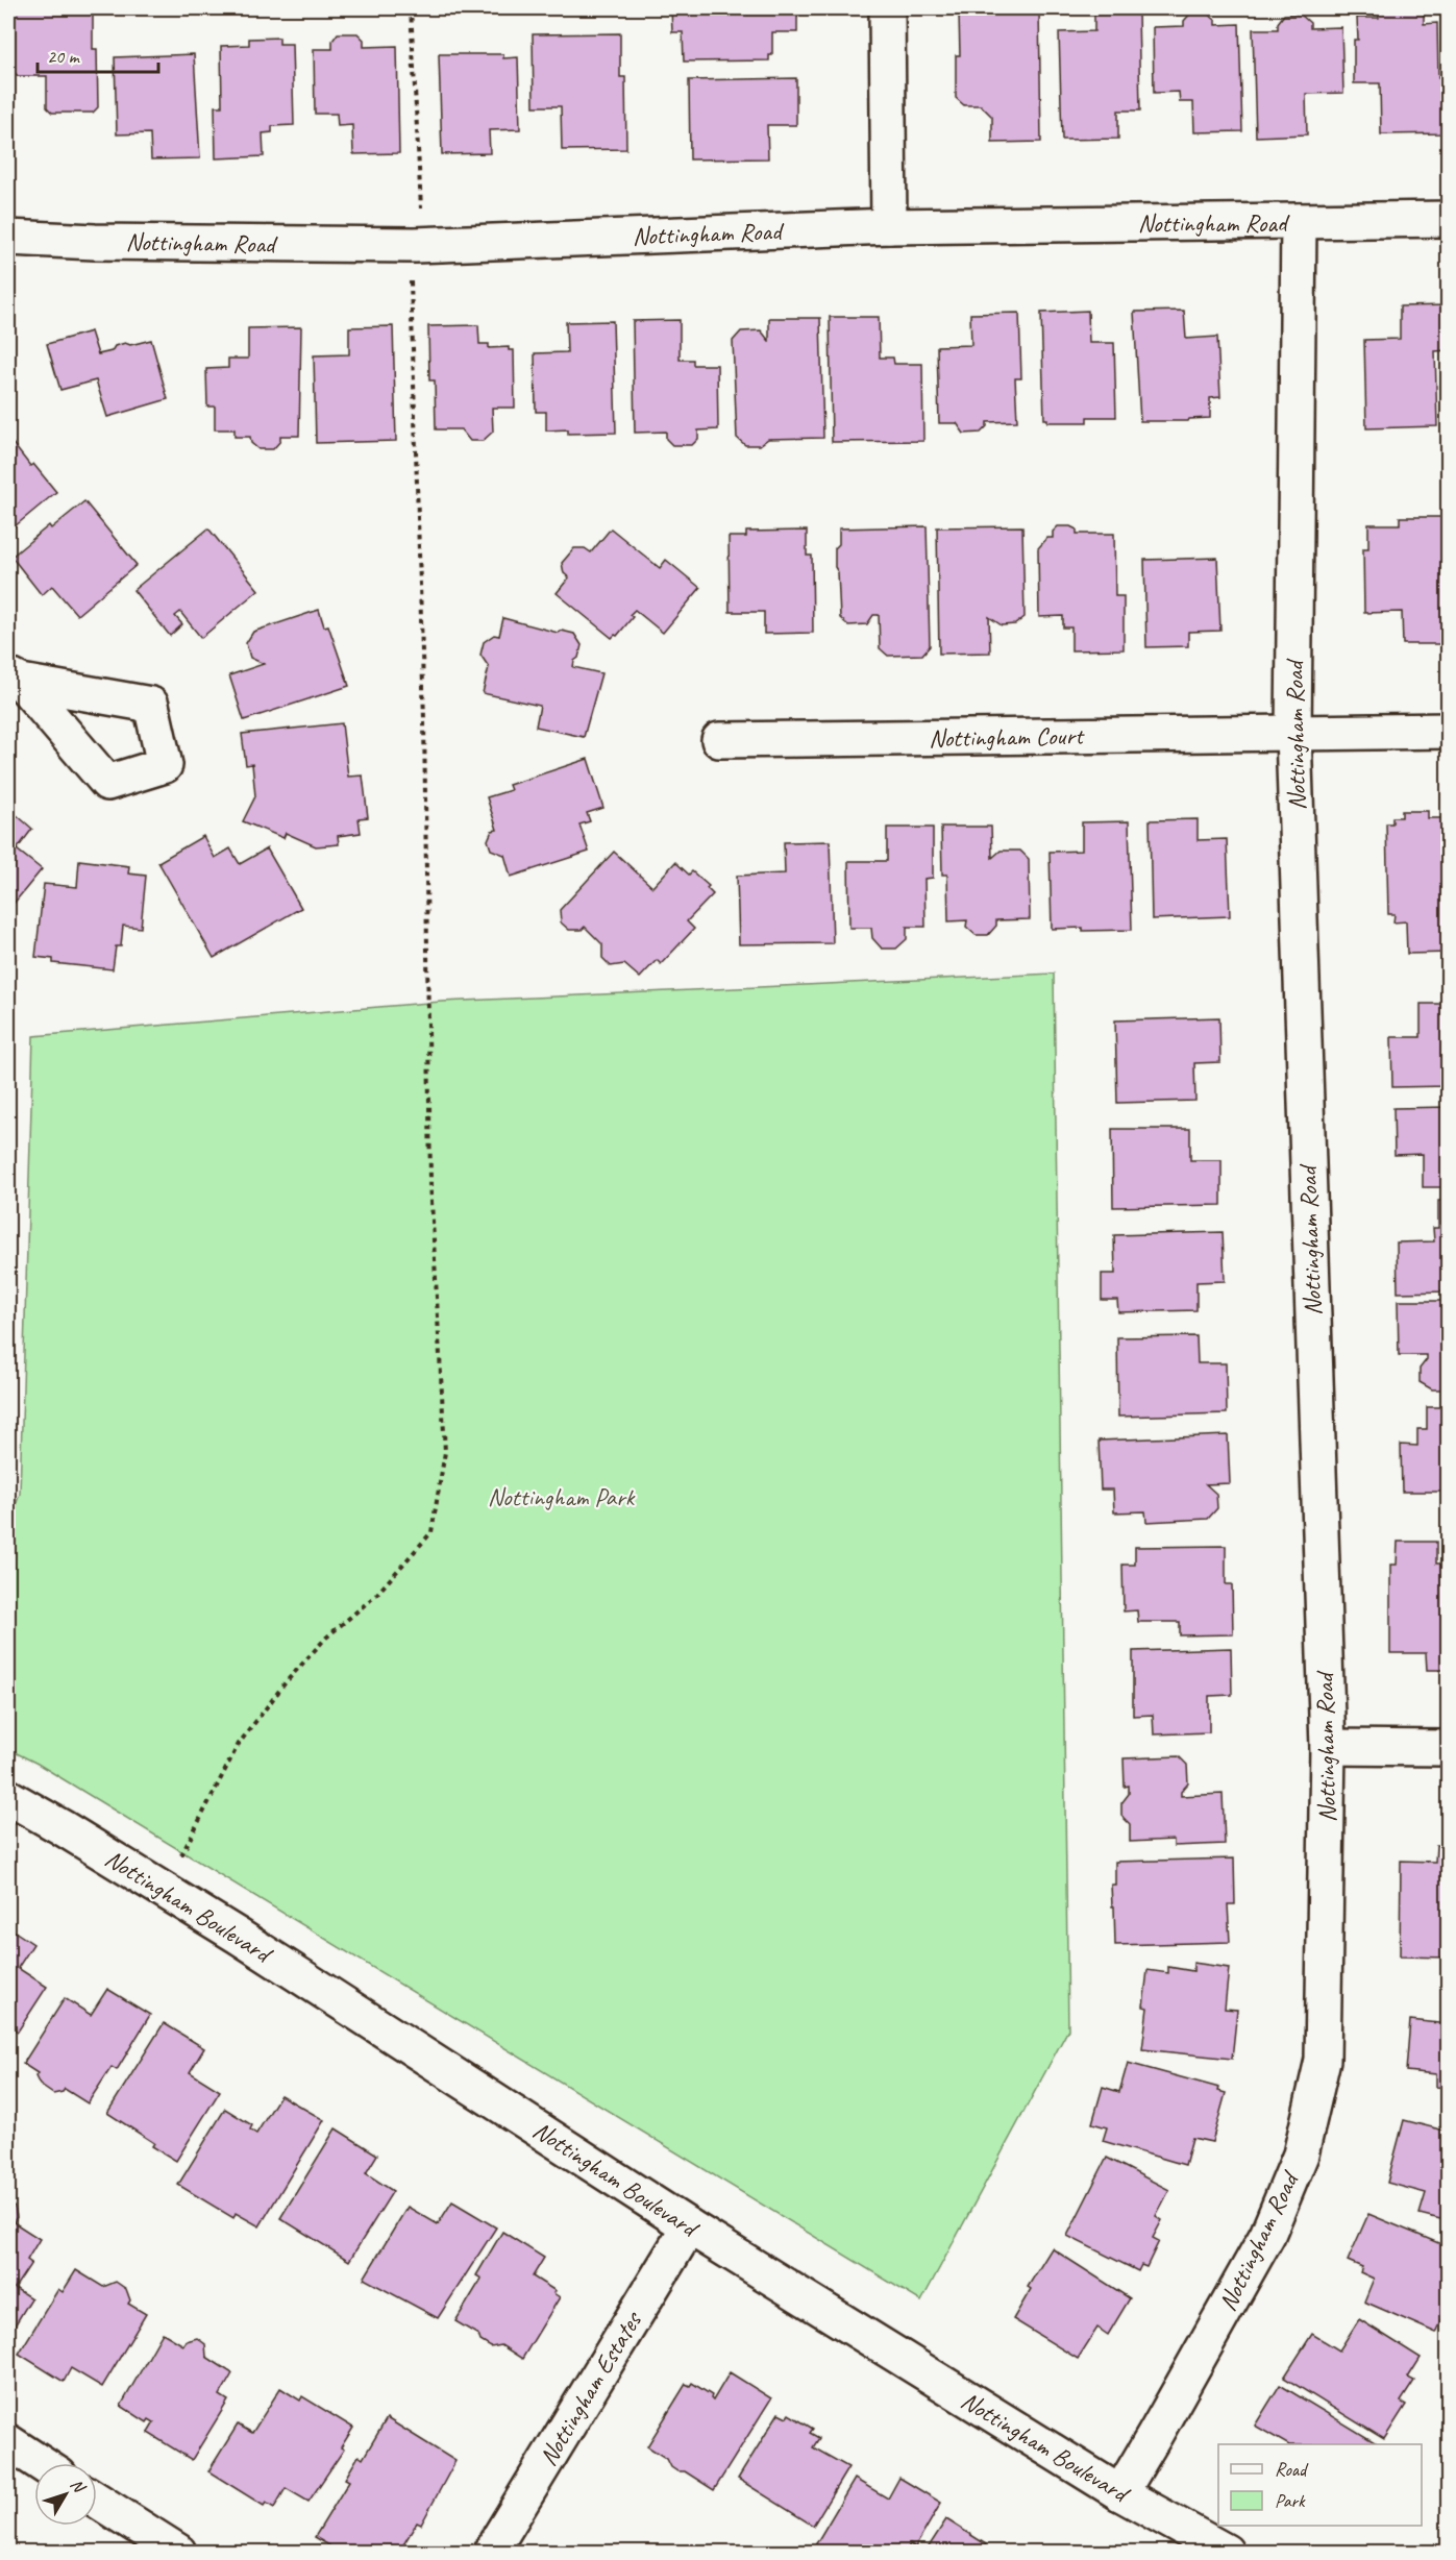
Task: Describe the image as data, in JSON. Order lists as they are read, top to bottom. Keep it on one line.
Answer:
{"streets":{"street":["Nottingham Road","Nottingham Court","Nottingham Boulevard","Nottingham Estates"]},"crossings":[["Nottingham Road","Nottingham Court"],["Nottingham Road","Nottingham Boulevard"],["Nottingham Boulevard","Nottingham Estates"]],"parks":["Nottingham Park"],"legend":["Road","Park"],"scale_bar":"20 m","north":"top right"}
